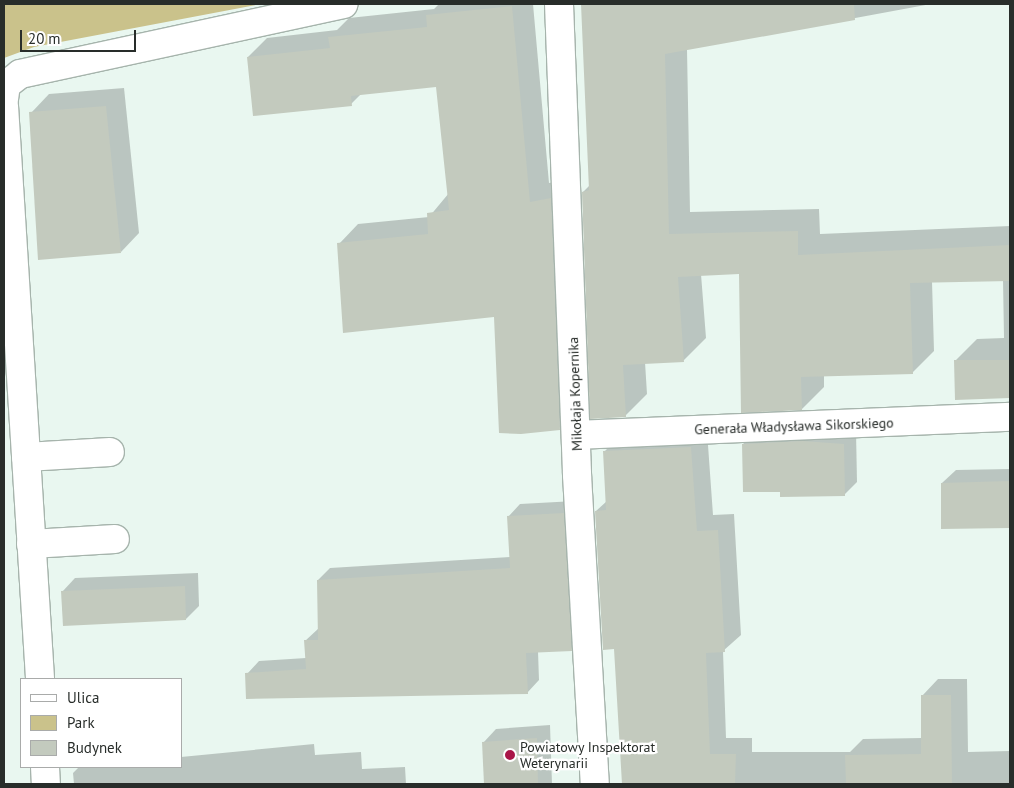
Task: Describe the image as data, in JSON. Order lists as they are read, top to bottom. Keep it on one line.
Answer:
{"streets":{"street":["Mikołaja Kopernika","Generała Władysława Sikorskiego"]},"crossings":[["Mikołaja Kopernika","Generała Władysława Sikorskiego"]],"places":["Powiatowy Inspektorat Weterynarii"],"legend":["Ulica","Park","Budynek"],"scale_bar":"20 m"}
